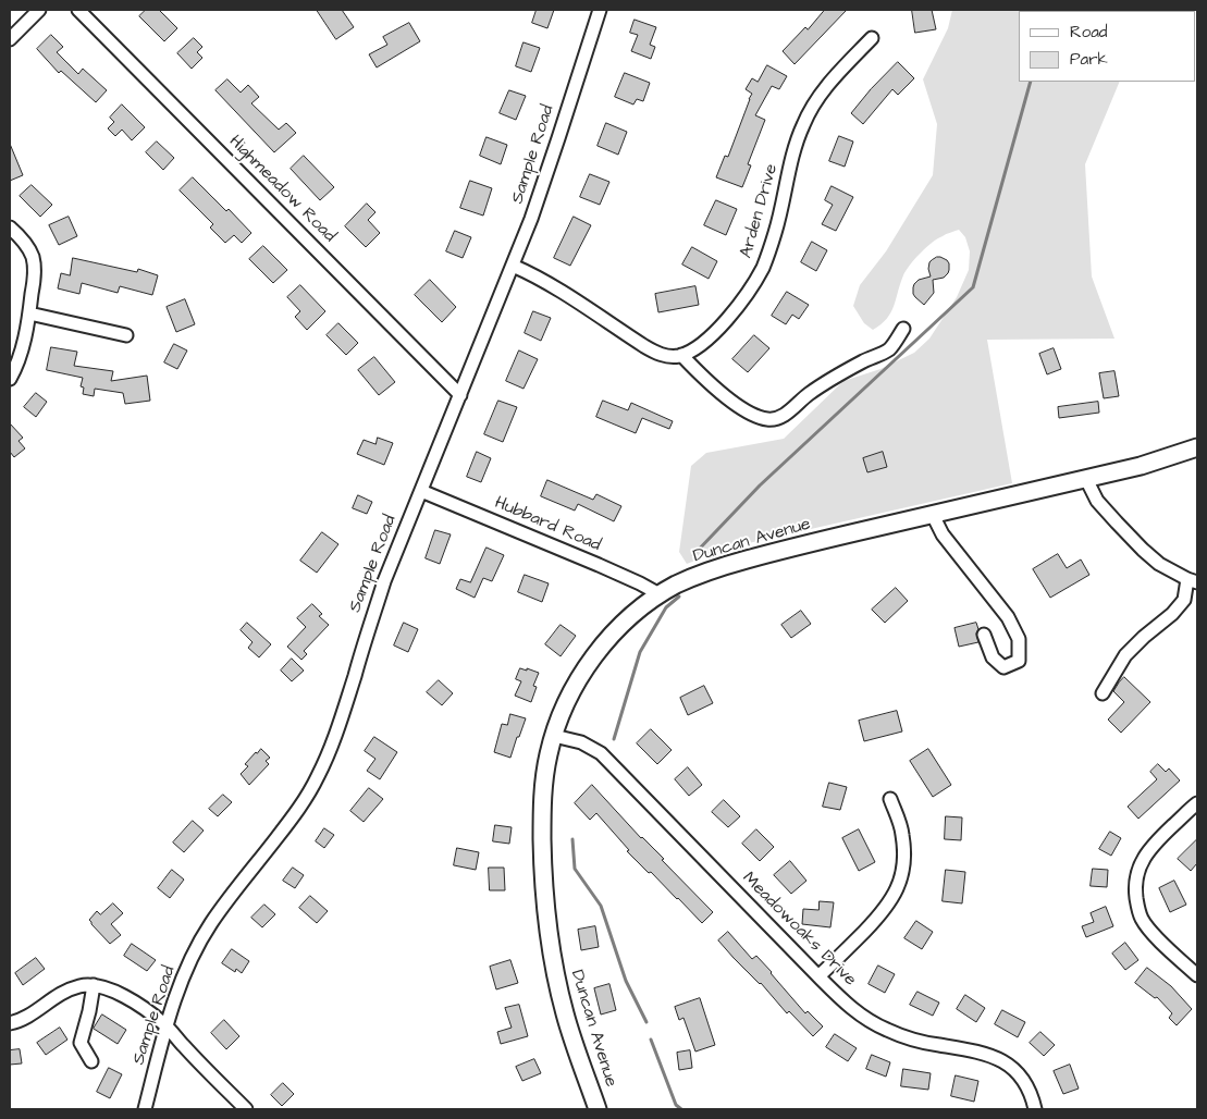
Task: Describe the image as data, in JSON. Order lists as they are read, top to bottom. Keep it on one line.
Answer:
{"streets":{"main road":["Duncan Avenue"],"street":["Sample Road","Highmeadow Road","Arden Drive","Hubbard Road","Meadowoaks Drive"]},"crossings":[["Sample Road","Highmeadow Road"],["Sample Road","Hubbard Road"],["Hubbard Road","Duncan Avenue"],["Duncan Avenue","Meadowoaks Drive"]],"legend":["Road","Park"]}
